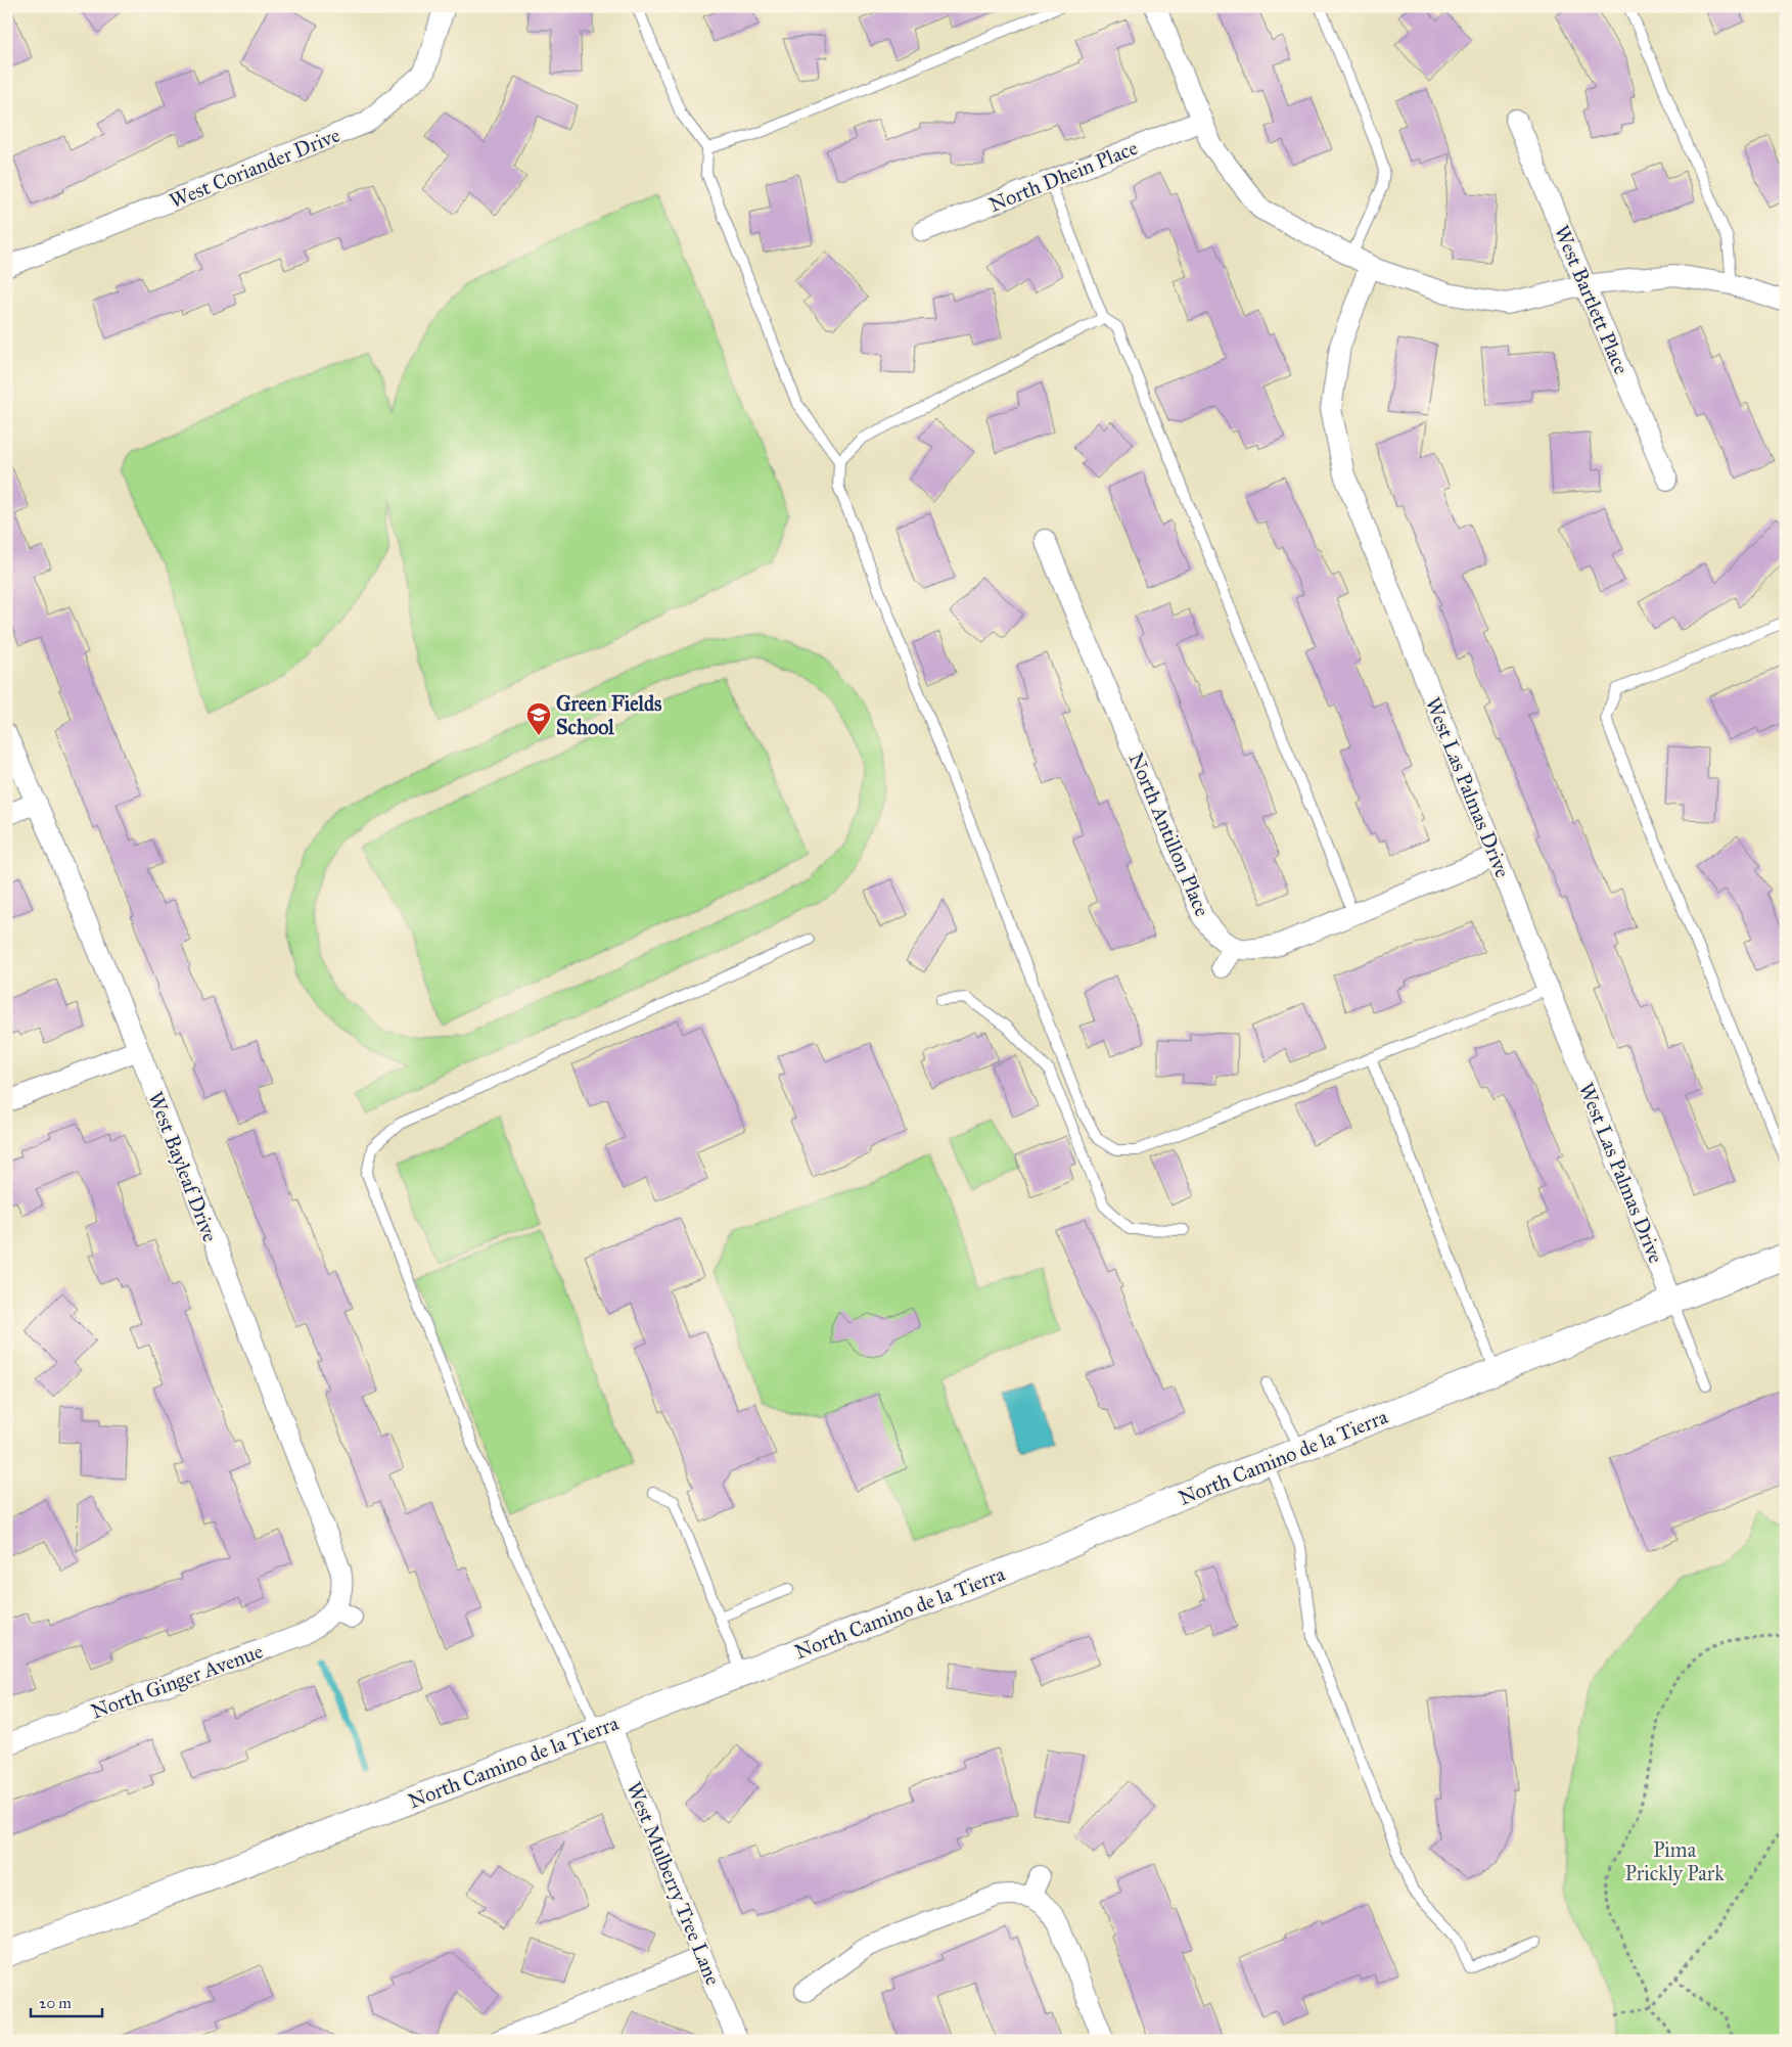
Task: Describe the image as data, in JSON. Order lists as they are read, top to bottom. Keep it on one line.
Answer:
{"streets":{"street":["West Coriander Drive","North Dhein Place","West Bartlett Place","West Las Palmas Drive","North Antillon Place","West Bayleaf Drive","North Camino de la Tierra","North Ginger Avenue","West Mulberry Tree Lane"]},"crossings":[["West Las Palmas Drive","North Camino de la Tierra"],["West Bayleaf Drive","North Ginger Avenue"],["North Camino de la Tierra","West Mulberry Tree Lane"]],"parks":["Pima Prickly Park"],"places":{"school or university":["Green Fields School"]},"scale_bar":"20 m"}
